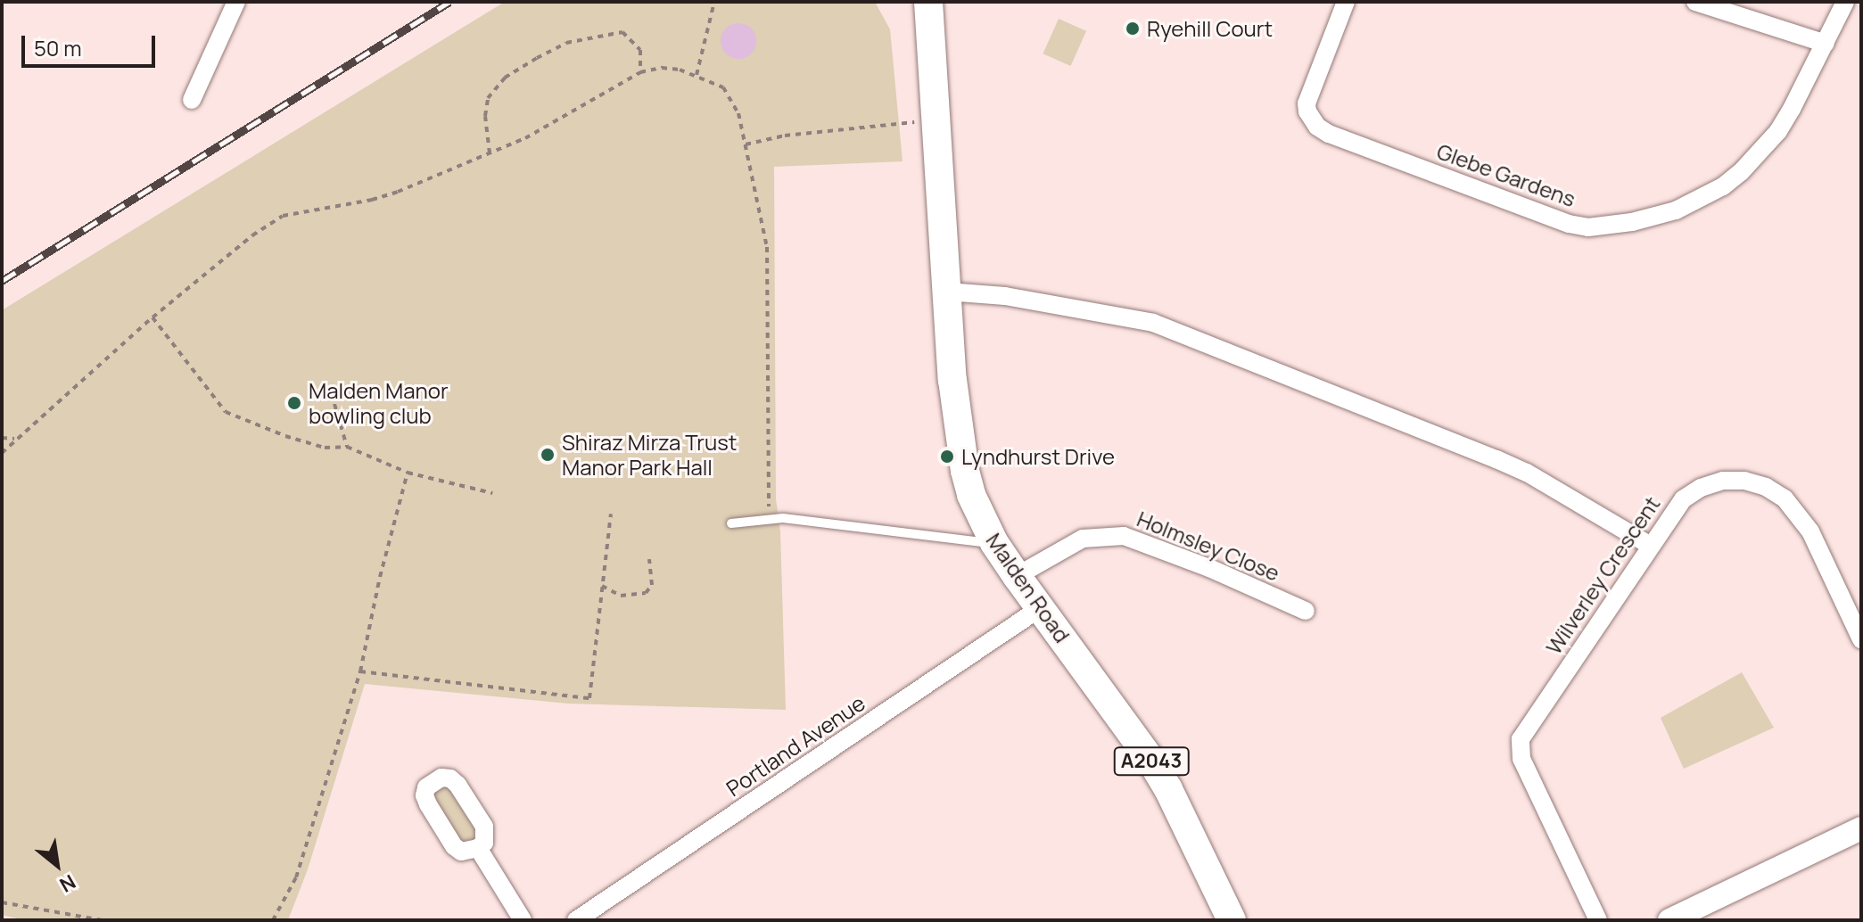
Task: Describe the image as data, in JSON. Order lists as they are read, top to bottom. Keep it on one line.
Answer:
{"streets":{"main road":["Malden Road","A2043"],"street":["Glebe Gardens","Holmsley Close","Wilverley Crescent","Portland Avenue"]},"crossings":[["Holmsley Close","Malden Road"],["Malden Road","Portland Avenue"]],"places":["Ryehill Court","Malden Manor bowling club","Shiraz Mirza Trust Manor Park Hall","Lyndhurst Drive"],"scale_bar":"50 m","north":"bottom right"}
